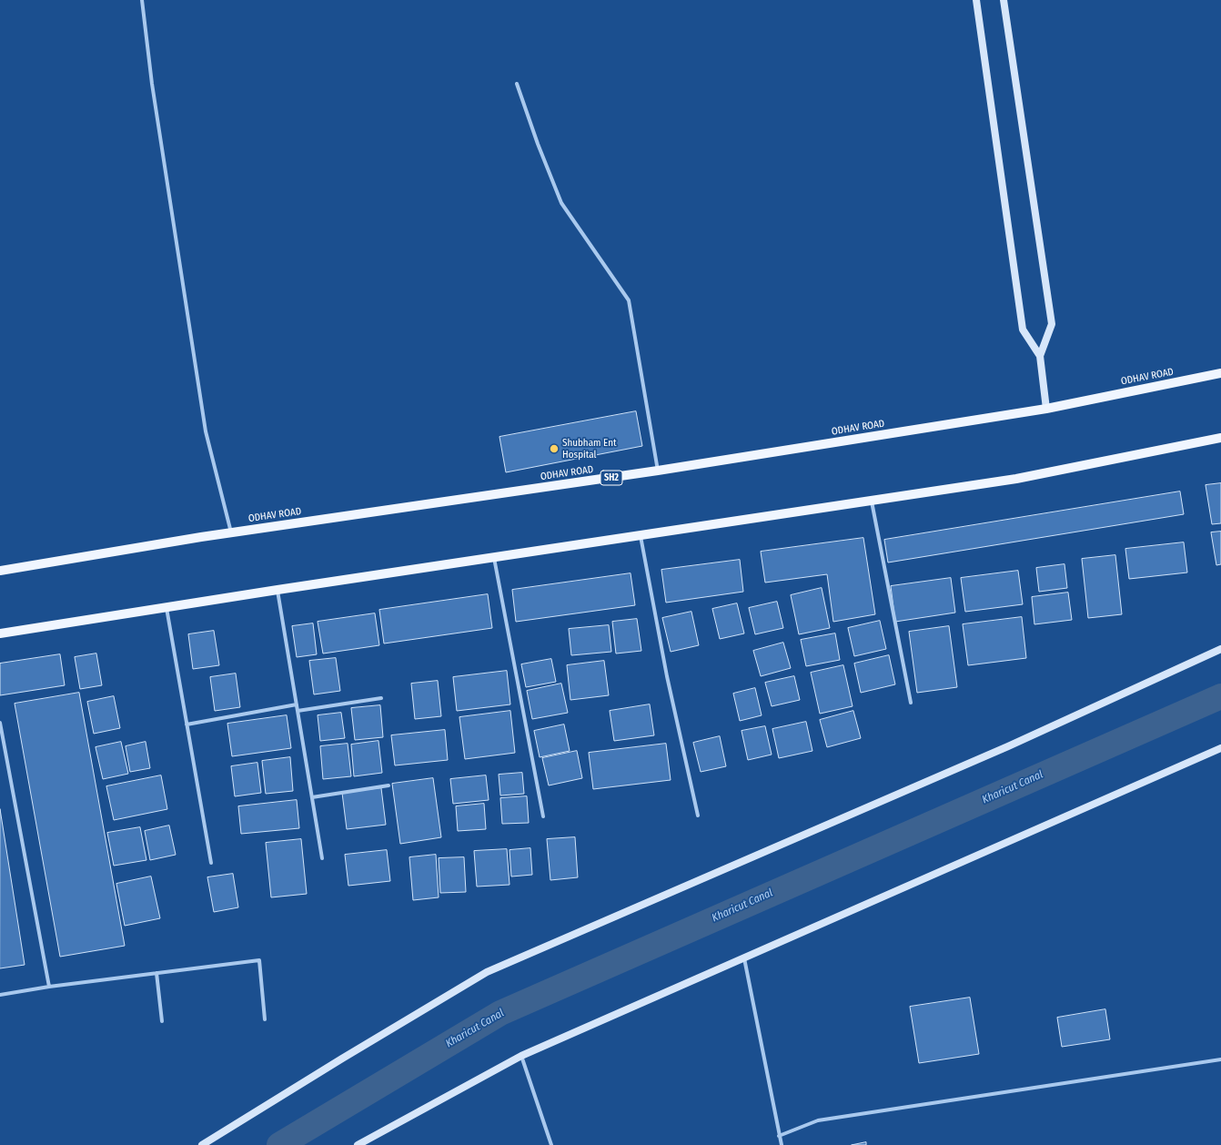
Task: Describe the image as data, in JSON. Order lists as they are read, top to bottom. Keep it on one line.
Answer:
{"streets":{"main road":["ODHAV ROAD","SH2"]},"water":["Kharicut Canal"],"places":["Shubham Ent Hospital"]}
